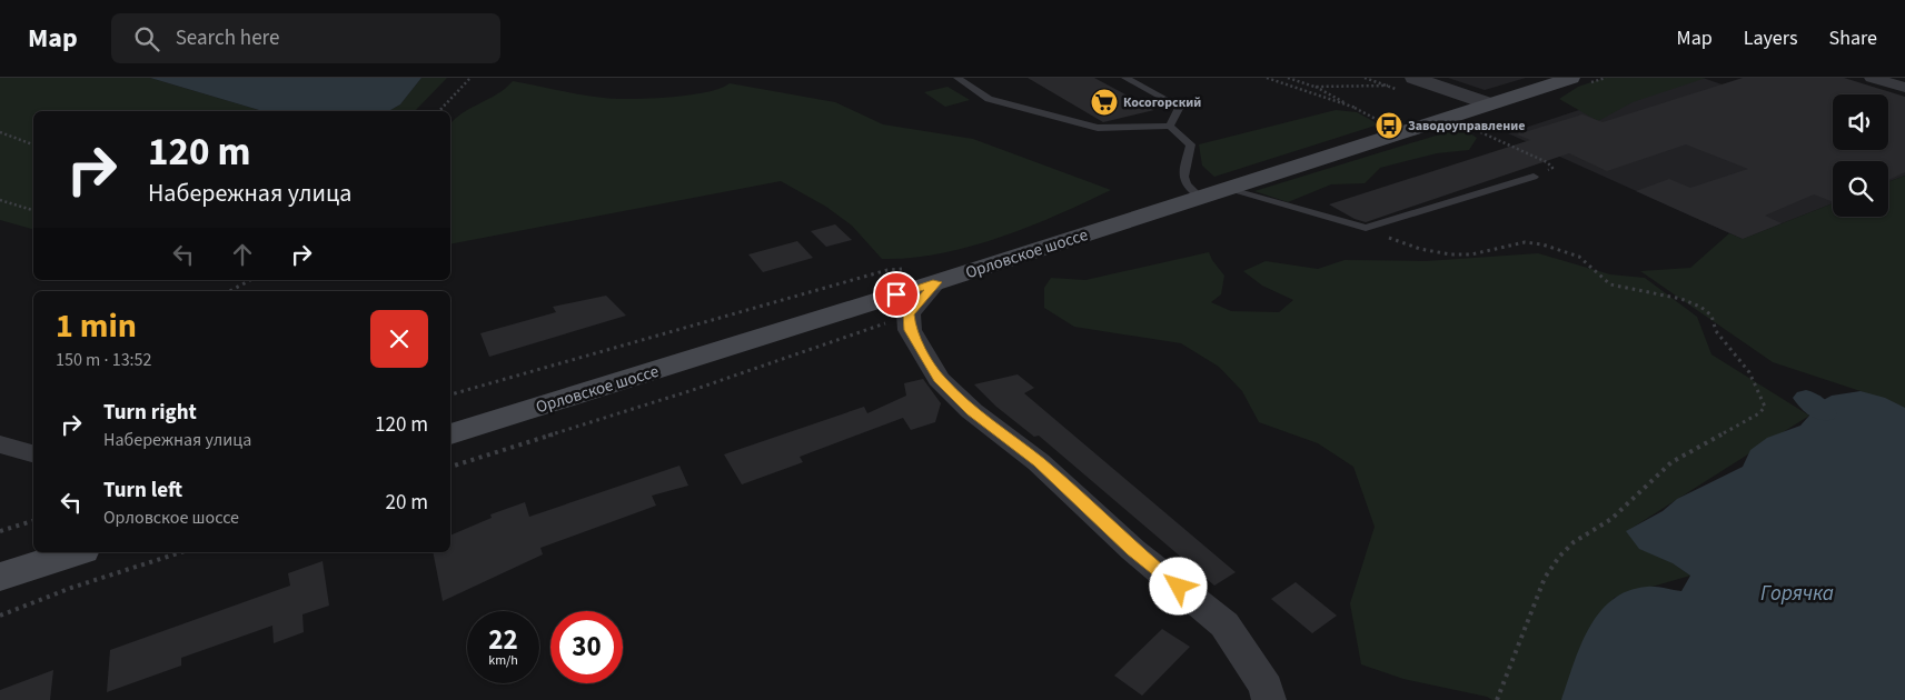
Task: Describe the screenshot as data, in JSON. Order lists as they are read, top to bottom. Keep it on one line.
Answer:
{"streets":{"main road":["Орловское шоссе"]},"water":["Горячка"],"places":{"supermarket":["Косогорский"],"bus stop":["Заводоуправление"]},"page":{"header":"Map","search":"Search here","nav":["Map","Layers","Share"],"turn":["120 m","Набережная улица"],"heading":["1 min","150 m · 13:52"],"list":[{"name":"Turn right","note":"Набережная улица","value":"120 m"},{"name":"Turn left","note":"Орловское шоссе","value":"20 m"}],"speed":"22 km/h","limit":"30"}}
